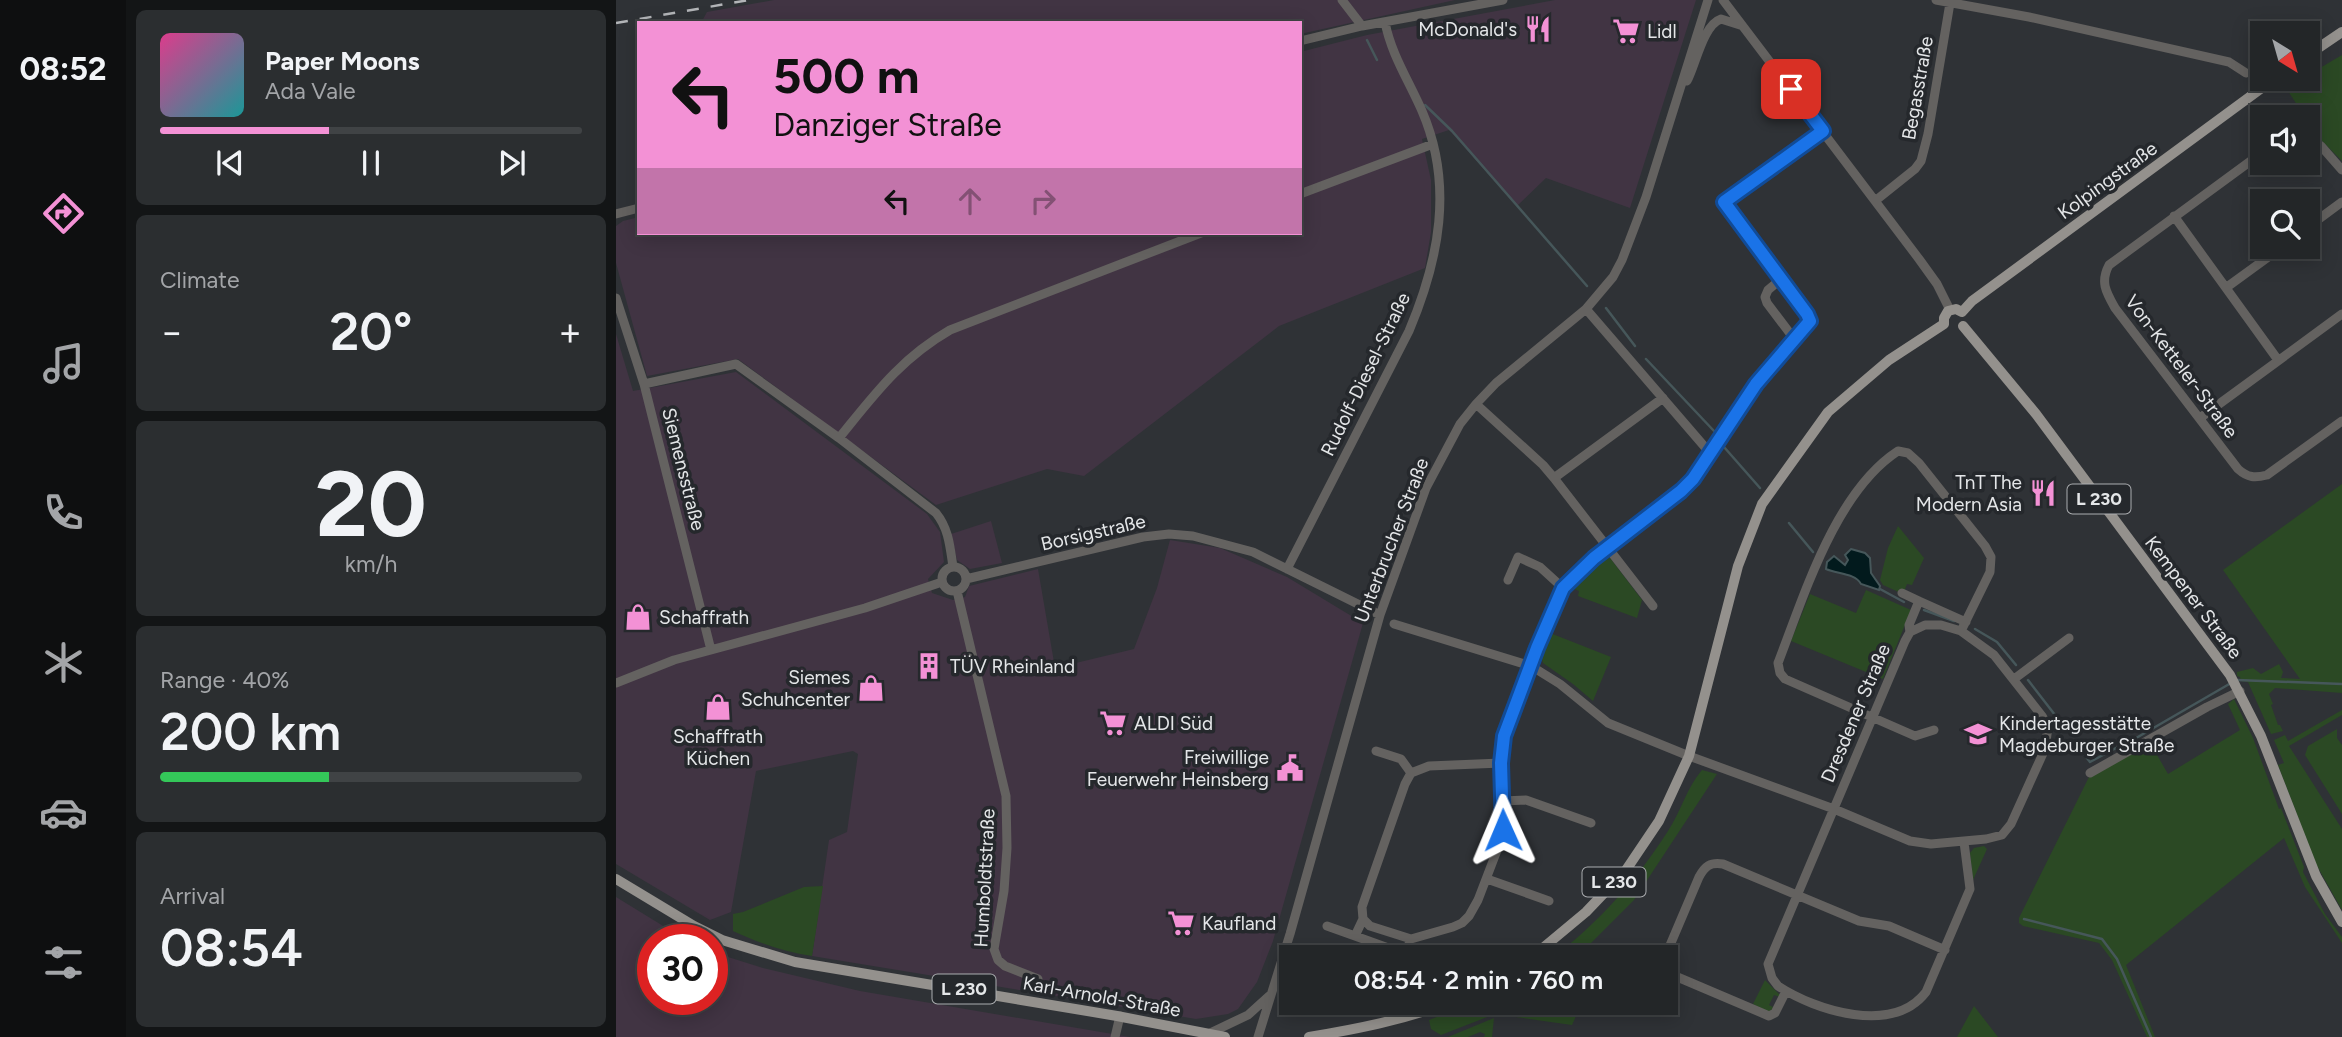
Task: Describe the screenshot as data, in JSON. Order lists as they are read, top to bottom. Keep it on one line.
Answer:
{"streets":{"main road":["Kolpingstraße","L 230","Kempener Straße","Karl-Arnold-Straße"],"street":["Begasstraße","Von-Ketteler-Straße","Rudolf-Diesel-Straße","Siemensstraße","Borsigstraße","Unterbrucher Straße","Dresdener Straße","Humboldtstraße"]},"crossings":[["Kolpingstraße","L 230"],["Kolpingstraße","Kempener Straße"],["Rudolf-Diesel-Straße","Borsigstraße"],["L 230","Kempener Straße"],["L 230","Dresdener Straße"],["Borsigstraße","Unterbrucher Straße"],["Borsigstraße","Humboldtstraße"]],"places":{"restaurant":["McDonald's","TnT The Modern Asia"],"supermarket":["Lidl","ALDI Süd","Kaufland"],"shop":["Schaffrath","Siemes Schuhcenter","Schaffrath Küchen"],"building":["TÜV Rheinland"],"school or university":["Kindertagesstätte Magdeburger Straße"],"public building":["Freiwillige Feuerwehr Heinsberg"]},"north":"bottom right","page":{"tabs":"08:52","turn":["500 m","Danziger Straße"],"song":["Paper Moons","Ada Vale"],"tile":["Climate",["20","km/h"],["Range · 40%","200 km"],["Arrival","08:54"]],"heat":["−","20°","+"],"limit":"30","trip":"08:54 · 2 min · 760 m"}}
